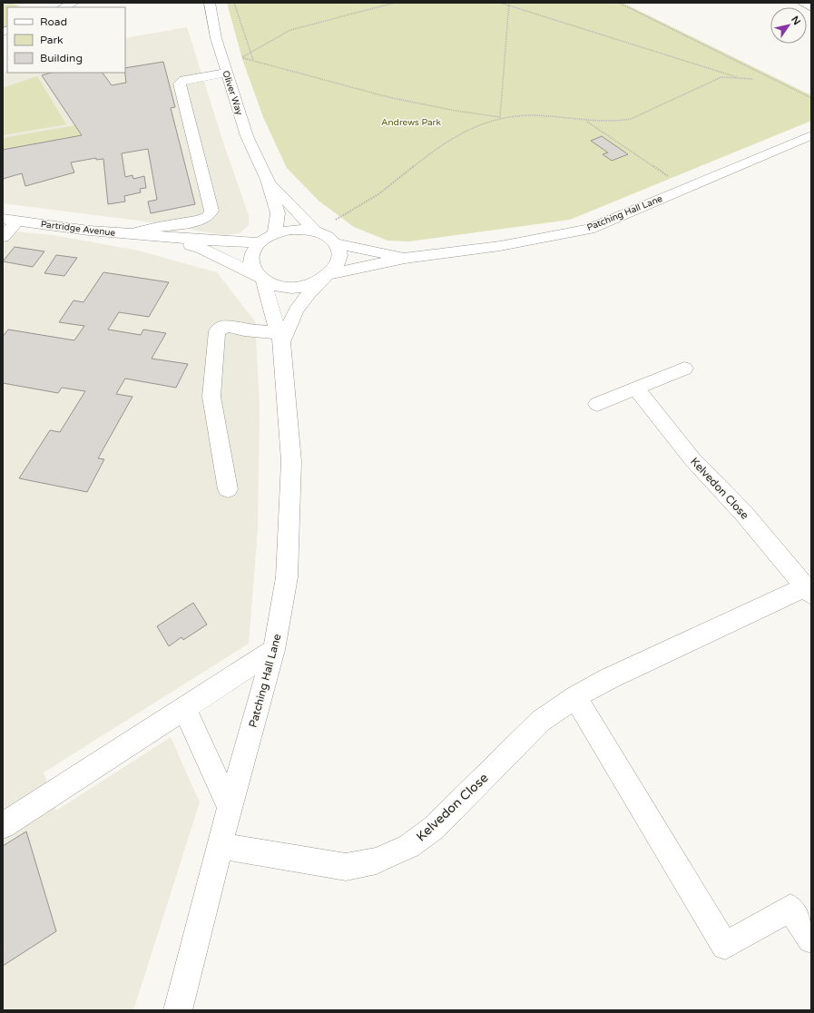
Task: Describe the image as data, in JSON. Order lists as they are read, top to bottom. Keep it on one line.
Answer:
{"streets":{"street":["Oliver Way","Patching Hall Lane","Partridge Avenue","Kelvedon Close"]},"crossings":[["Oliver Way","Patching Hall Lane"],["Oliver Way","Partridge Avenue"],["Patching Hall Lane","Partridge Avenue"],["Patching Hall Lane","Kelvedon Close"]],"parks":["Andrews Park"],"legend":["Road","Park","Building"],"north":"top right"}
